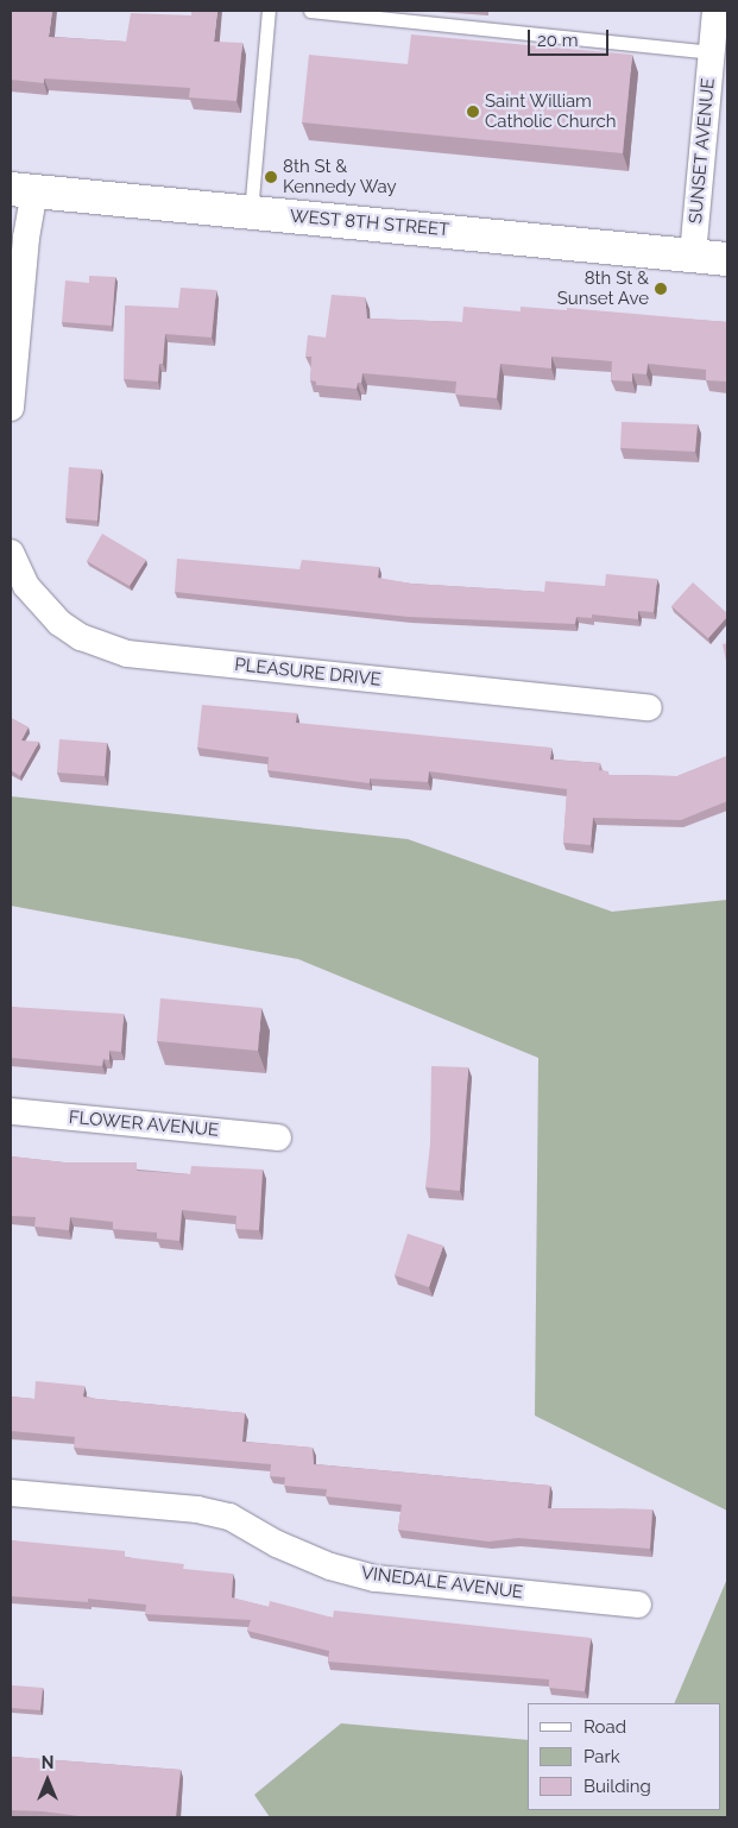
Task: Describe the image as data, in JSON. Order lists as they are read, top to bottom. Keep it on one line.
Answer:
{"streets":{"street":["SUNSET AVENUE","WEST 8TH STREET","PLEASURE DRIVE","FLOWER AVENUE","VINEDALE AVENUE"]},"crossings":[["SUNSET AVENUE","WEST 8TH STREET"]],"places":["Saint William Catholic Church","8th St & Kennedy Way","8th St & Sunset Ave"],"legend":["Road","Park","Building"],"scale_bar":"20 m","north":"top"}
